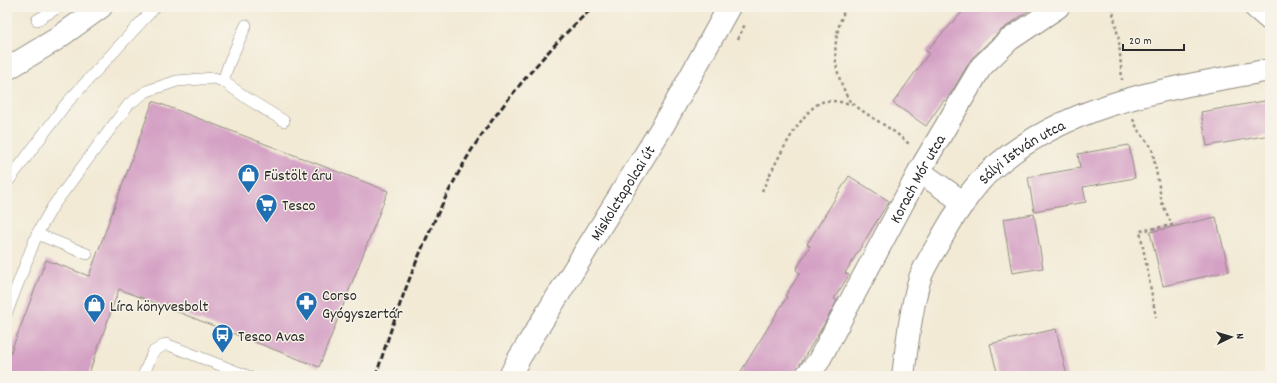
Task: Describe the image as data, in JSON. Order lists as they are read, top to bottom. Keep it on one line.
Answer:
{"streets":{"street":["Sályi István utca","Korach Mór utca","Miskolctapolcai út"]},"places":{"shop":["Füstölt áru","Líra könyvesbolt"],"supermarket":["Tesco"],"pharmacy":["Corso Gyógyszertár"],"bus stop":["Tesco Avas"]},"scale_bar":"20 m","north":"right"}
